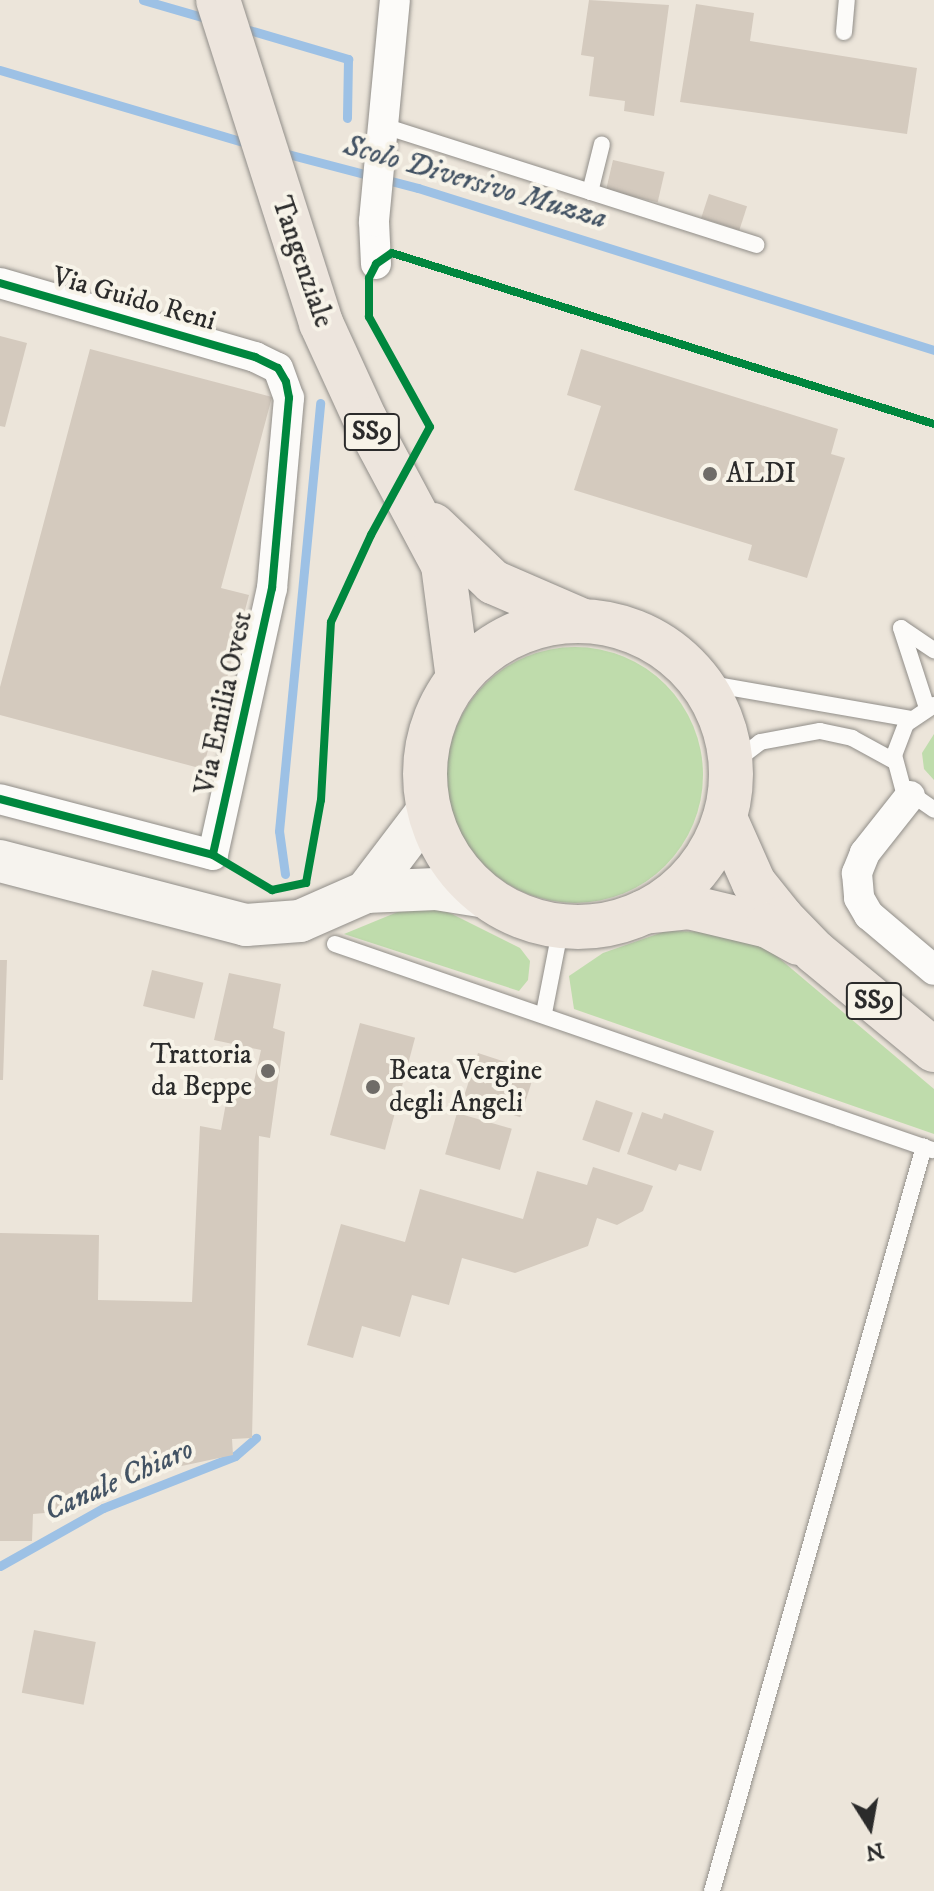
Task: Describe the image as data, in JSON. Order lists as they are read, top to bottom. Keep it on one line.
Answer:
{"streets":{"main road":["Tangenziale","SS9"],"street":["Via Guido Reni","Via Emilia Ovest"]},"crossings":[["Via Guido Reni","Via Emilia Ovest"]],"water":["Scolo Diversivo Muzza","Canale Chiaro"],"places":["ALDI","Trattoria da Beppe","Beata Vergine degli Angeli"],"north":"bottom"}
